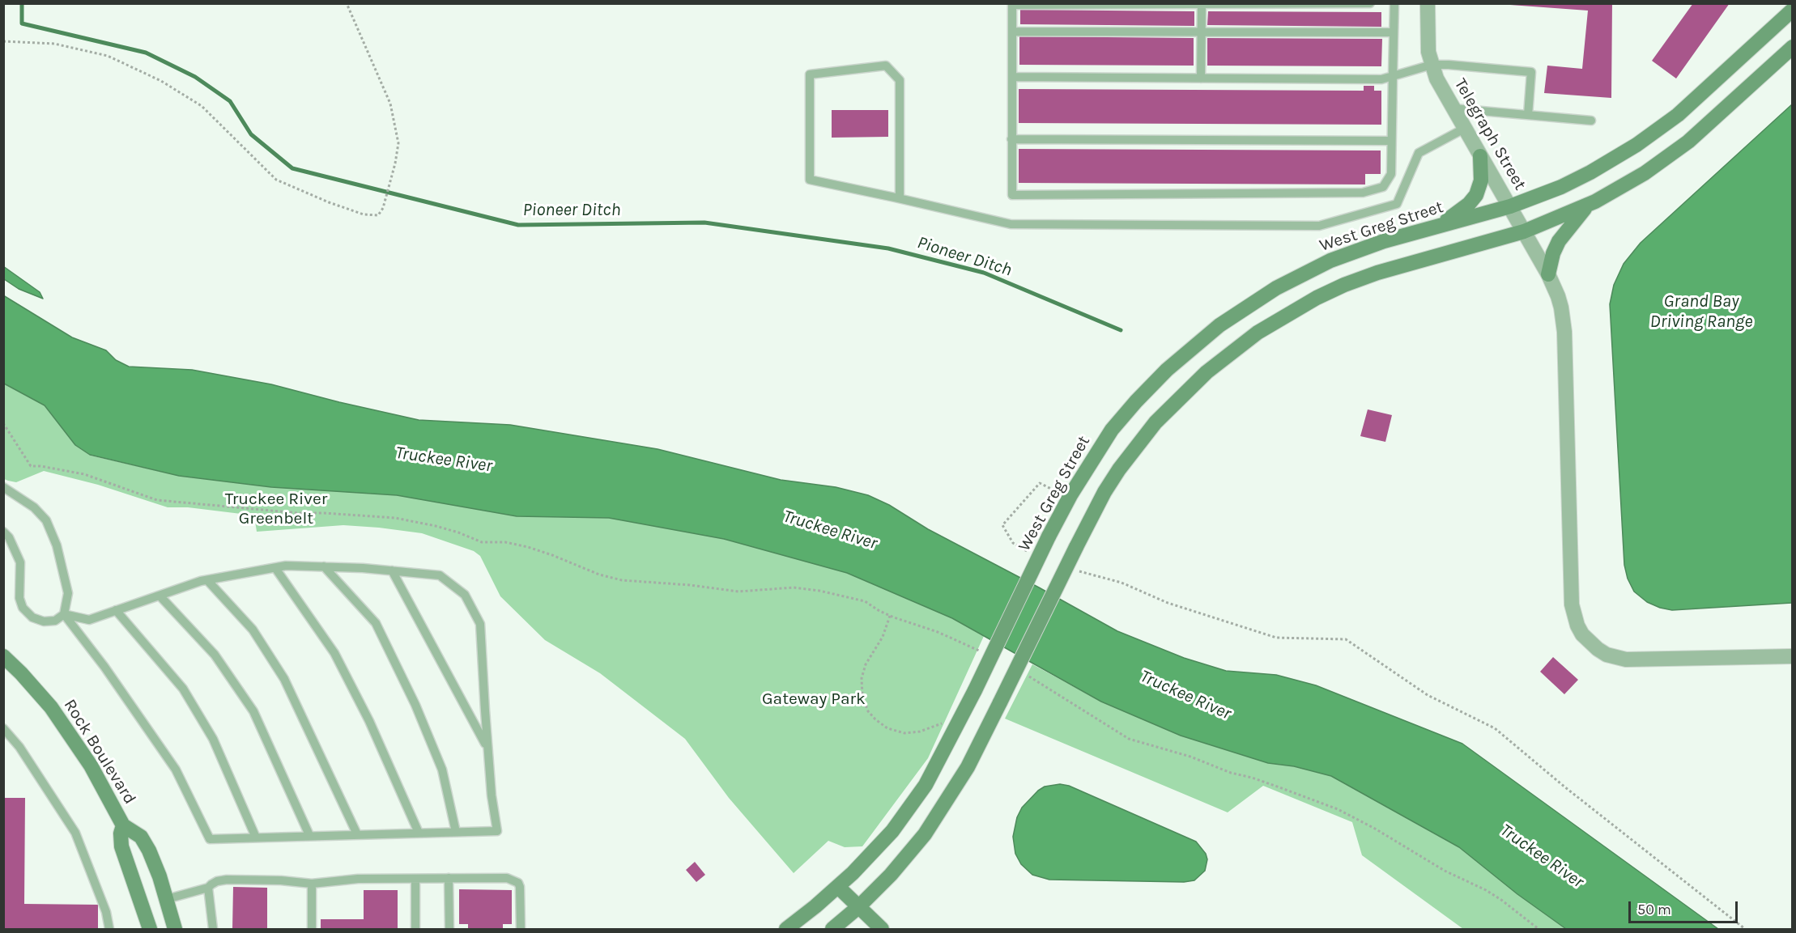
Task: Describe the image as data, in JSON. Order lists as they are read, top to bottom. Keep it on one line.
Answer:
{"streets":{"main road":["West Greg Street","Rock Boulevard"],"street":["Telegraph Street"]},"crossings":[["Telegraph Street","West Greg Street"]],"water":["Pioneer Ditch","Grand Bay Driving Range","Truckee River"],"parks":["Truckee River Greenbelt","Gateway Park"],"scale_bar":"50 m"}
